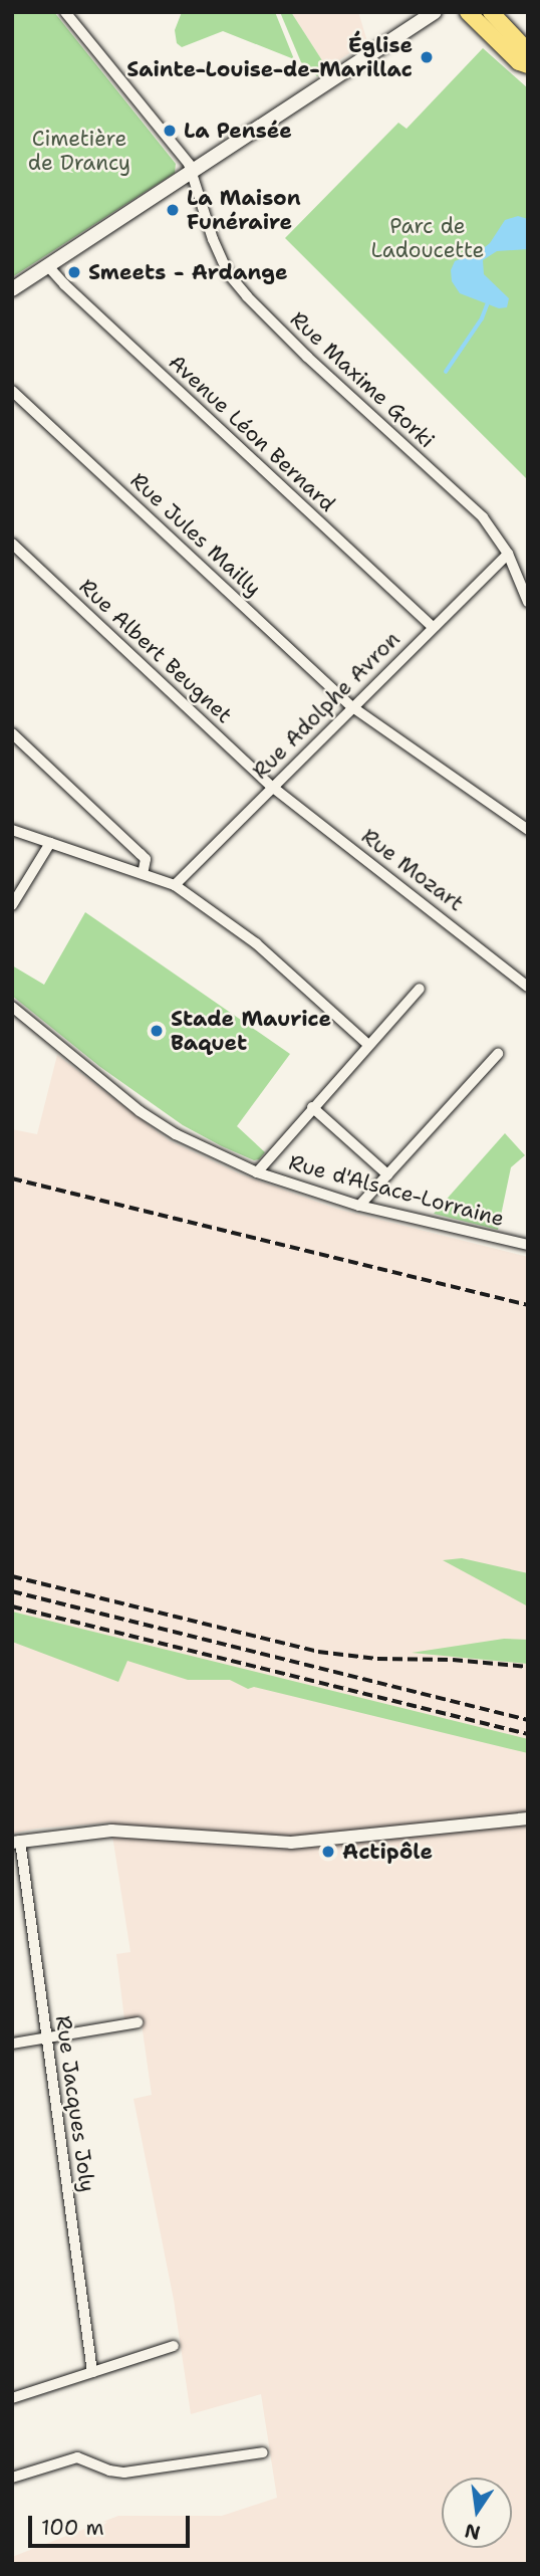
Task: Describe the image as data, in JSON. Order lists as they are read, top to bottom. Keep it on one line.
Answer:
{"streets":{"street":["Rue Maxime Gorki","Avenue Léon Bernard","Rue Jules Mailly","Rue Albert Beugnet","Rue Adolphe Avron","Rue Mozart","Rue d'Alsace-Lorraine","Rue Jacques Joly"]},"crossings":[["Rue Maxime Gorki","Rue Adolphe Avron"],["Avenue Léon Bernard","Rue Adolphe Avron"],["Rue Jules Mailly","Rue Adolphe Avron"],["Rue Albert Beugnet","Rue Adolphe Avron"],["Rue Albert Beugnet","Rue Mozart"],["Rue Adolphe Avron","Rue Mozart"]],"parks":["Cimetière de Drancy","Parc de Ladoucette"],"places":["Église Sainte-Louise-de-Marillac","La Pensée","La Maison Funéraire","Smeets - Ardange","Stade Maurice Baquet","Actipôle"],"scale_bar":"100 m","north":"bottom"}
